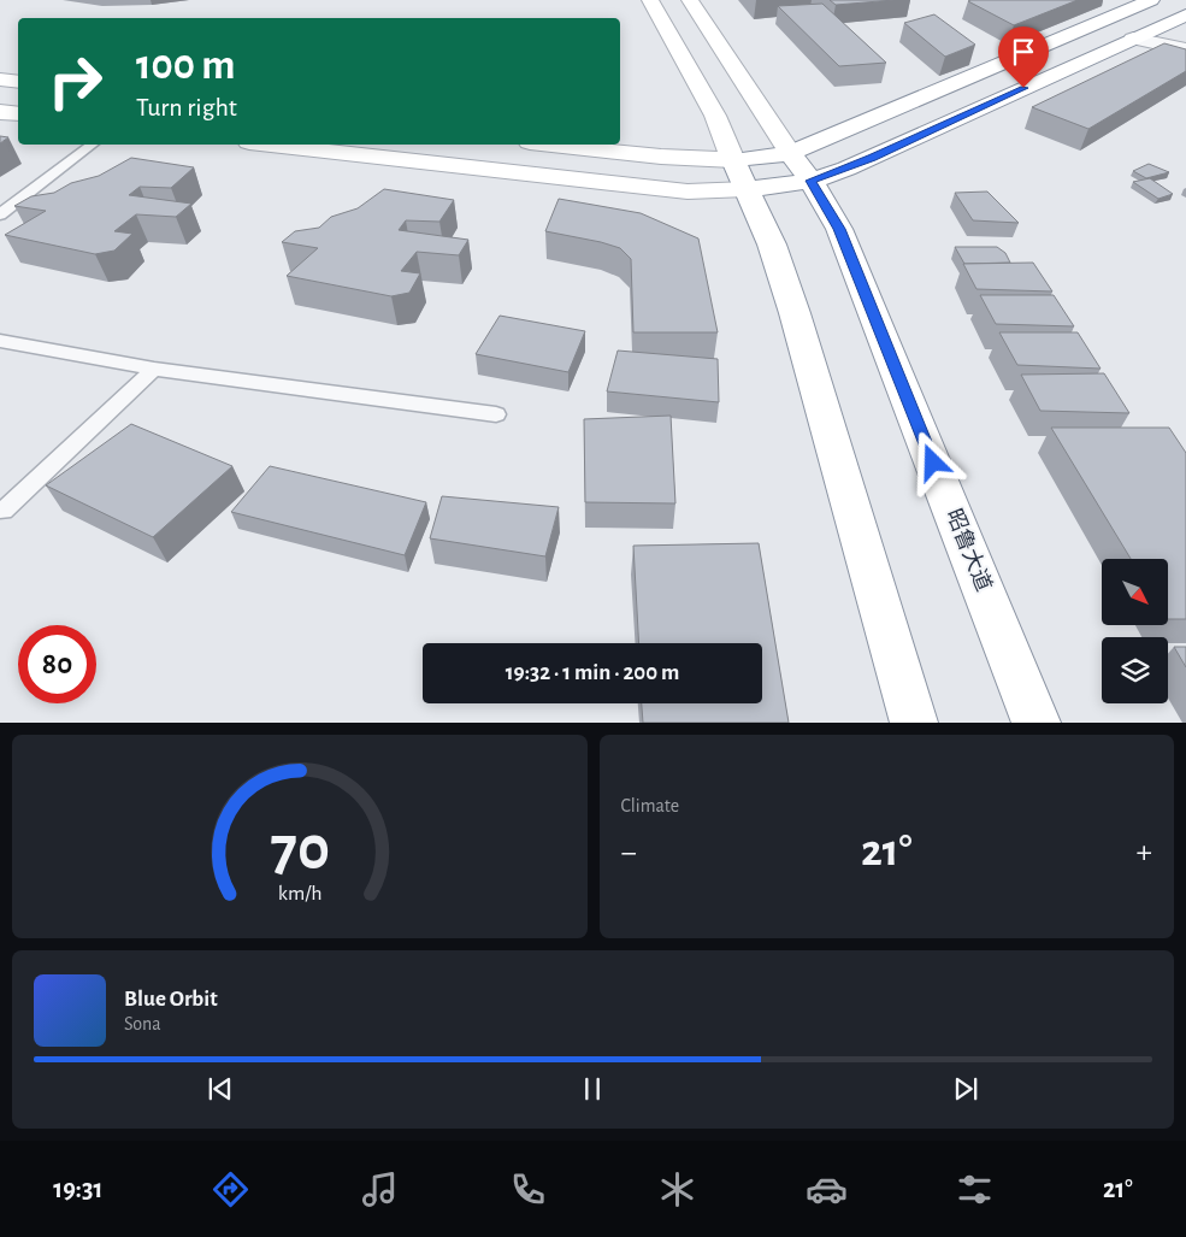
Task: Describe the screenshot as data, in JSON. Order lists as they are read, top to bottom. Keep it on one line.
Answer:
{"streets":{"main road":["昭鲁大道"]},"north":"bottom right","page":{"turn":["100 m","Turn right"],"limit":"80","trip":"19:32 · 1 min · 200 m","tile":"Climate","heat":["−","21°","+"],"song":["Blue Orbit","Sona"],"tabs":["19:31","21°"],"gauge":["70","km/h"]}}
